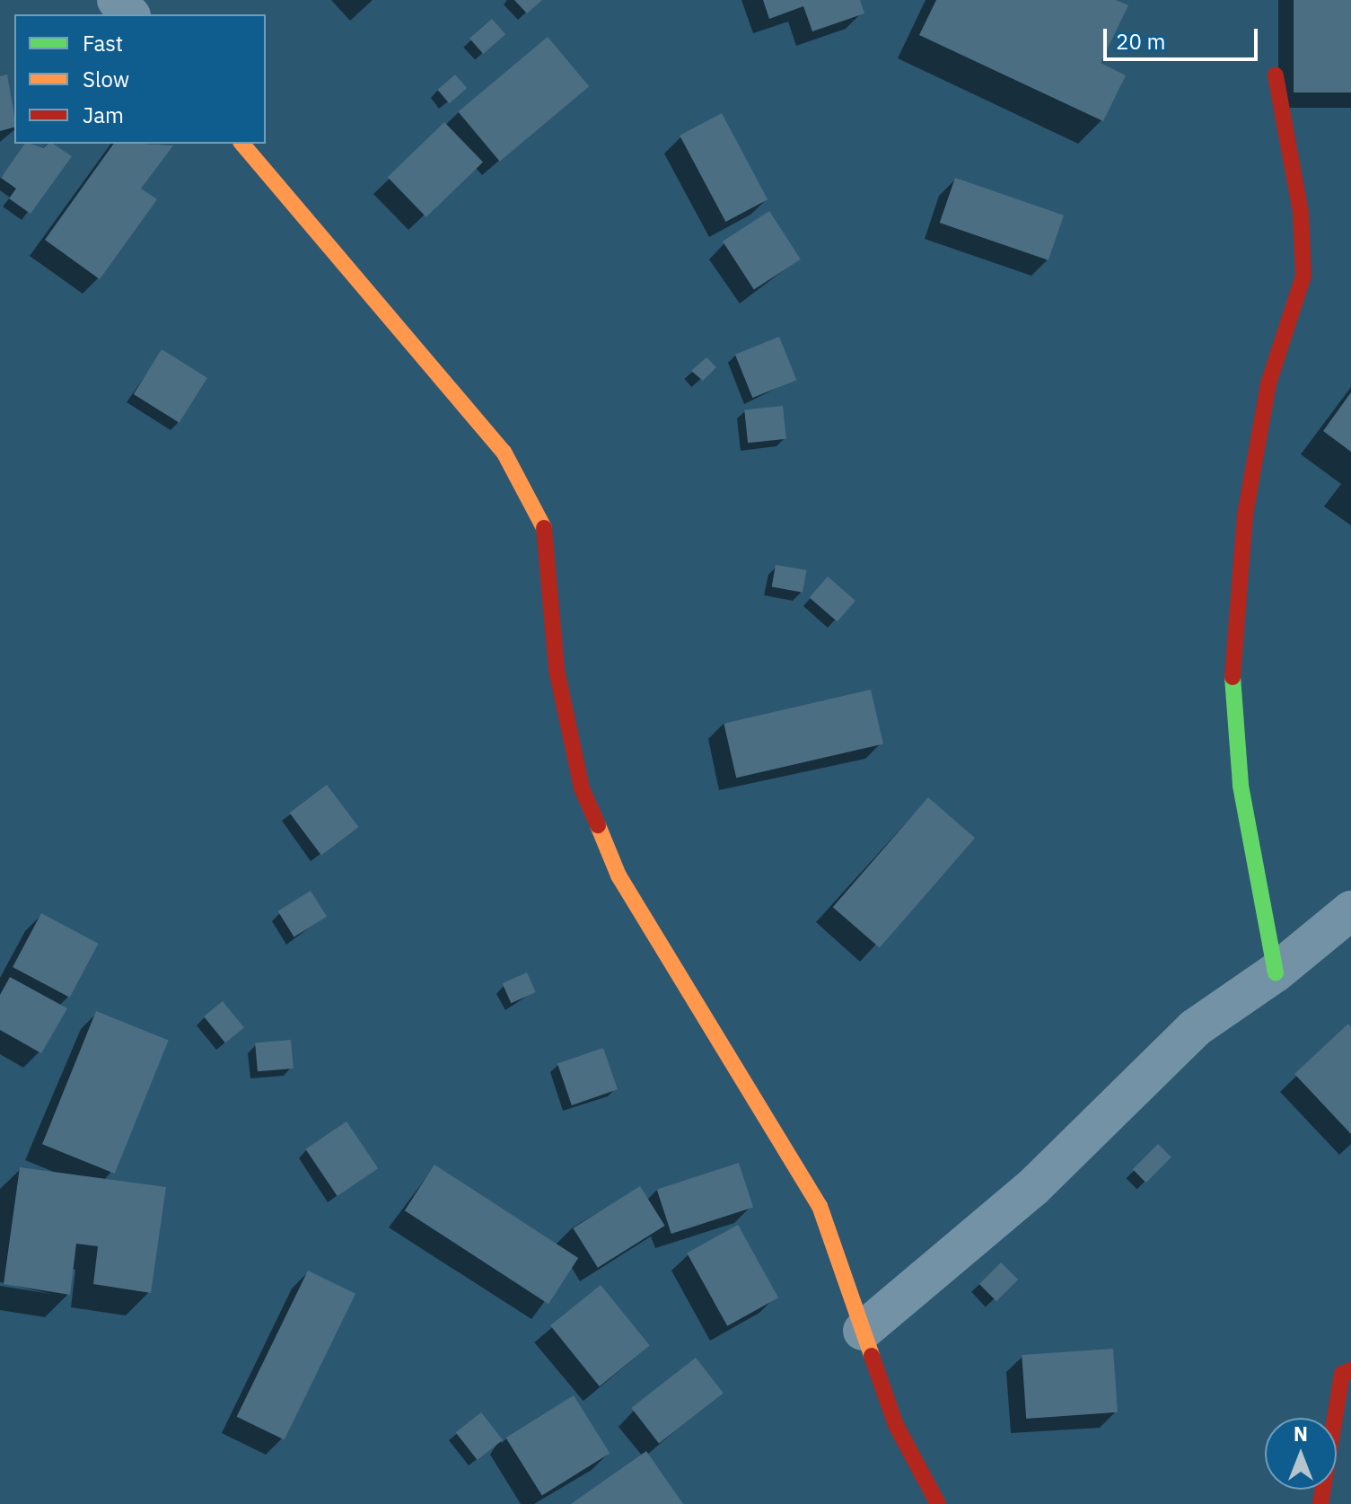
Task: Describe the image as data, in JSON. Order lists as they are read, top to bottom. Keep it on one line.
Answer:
{"legend":["Fast","Slow","Jam"],"scale_bar":"20 m","north":"top"}
